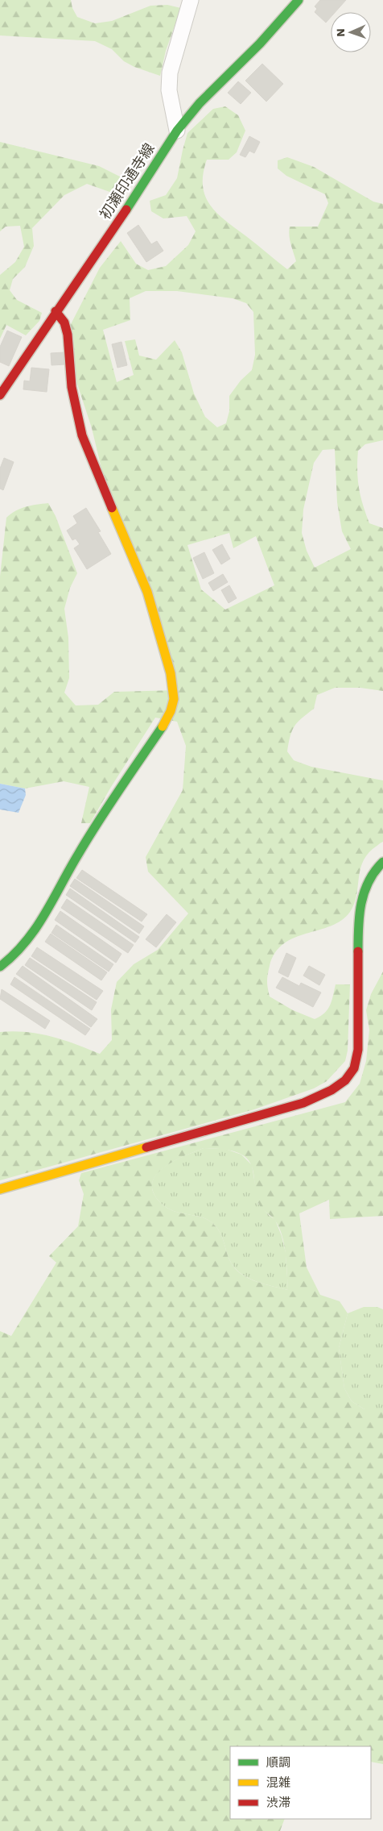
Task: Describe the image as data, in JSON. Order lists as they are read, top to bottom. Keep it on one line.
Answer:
{"streets":{"street":["初瀬印通寺線"]},"legend":["順調","混雑","渋滞"],"north":"left"}
